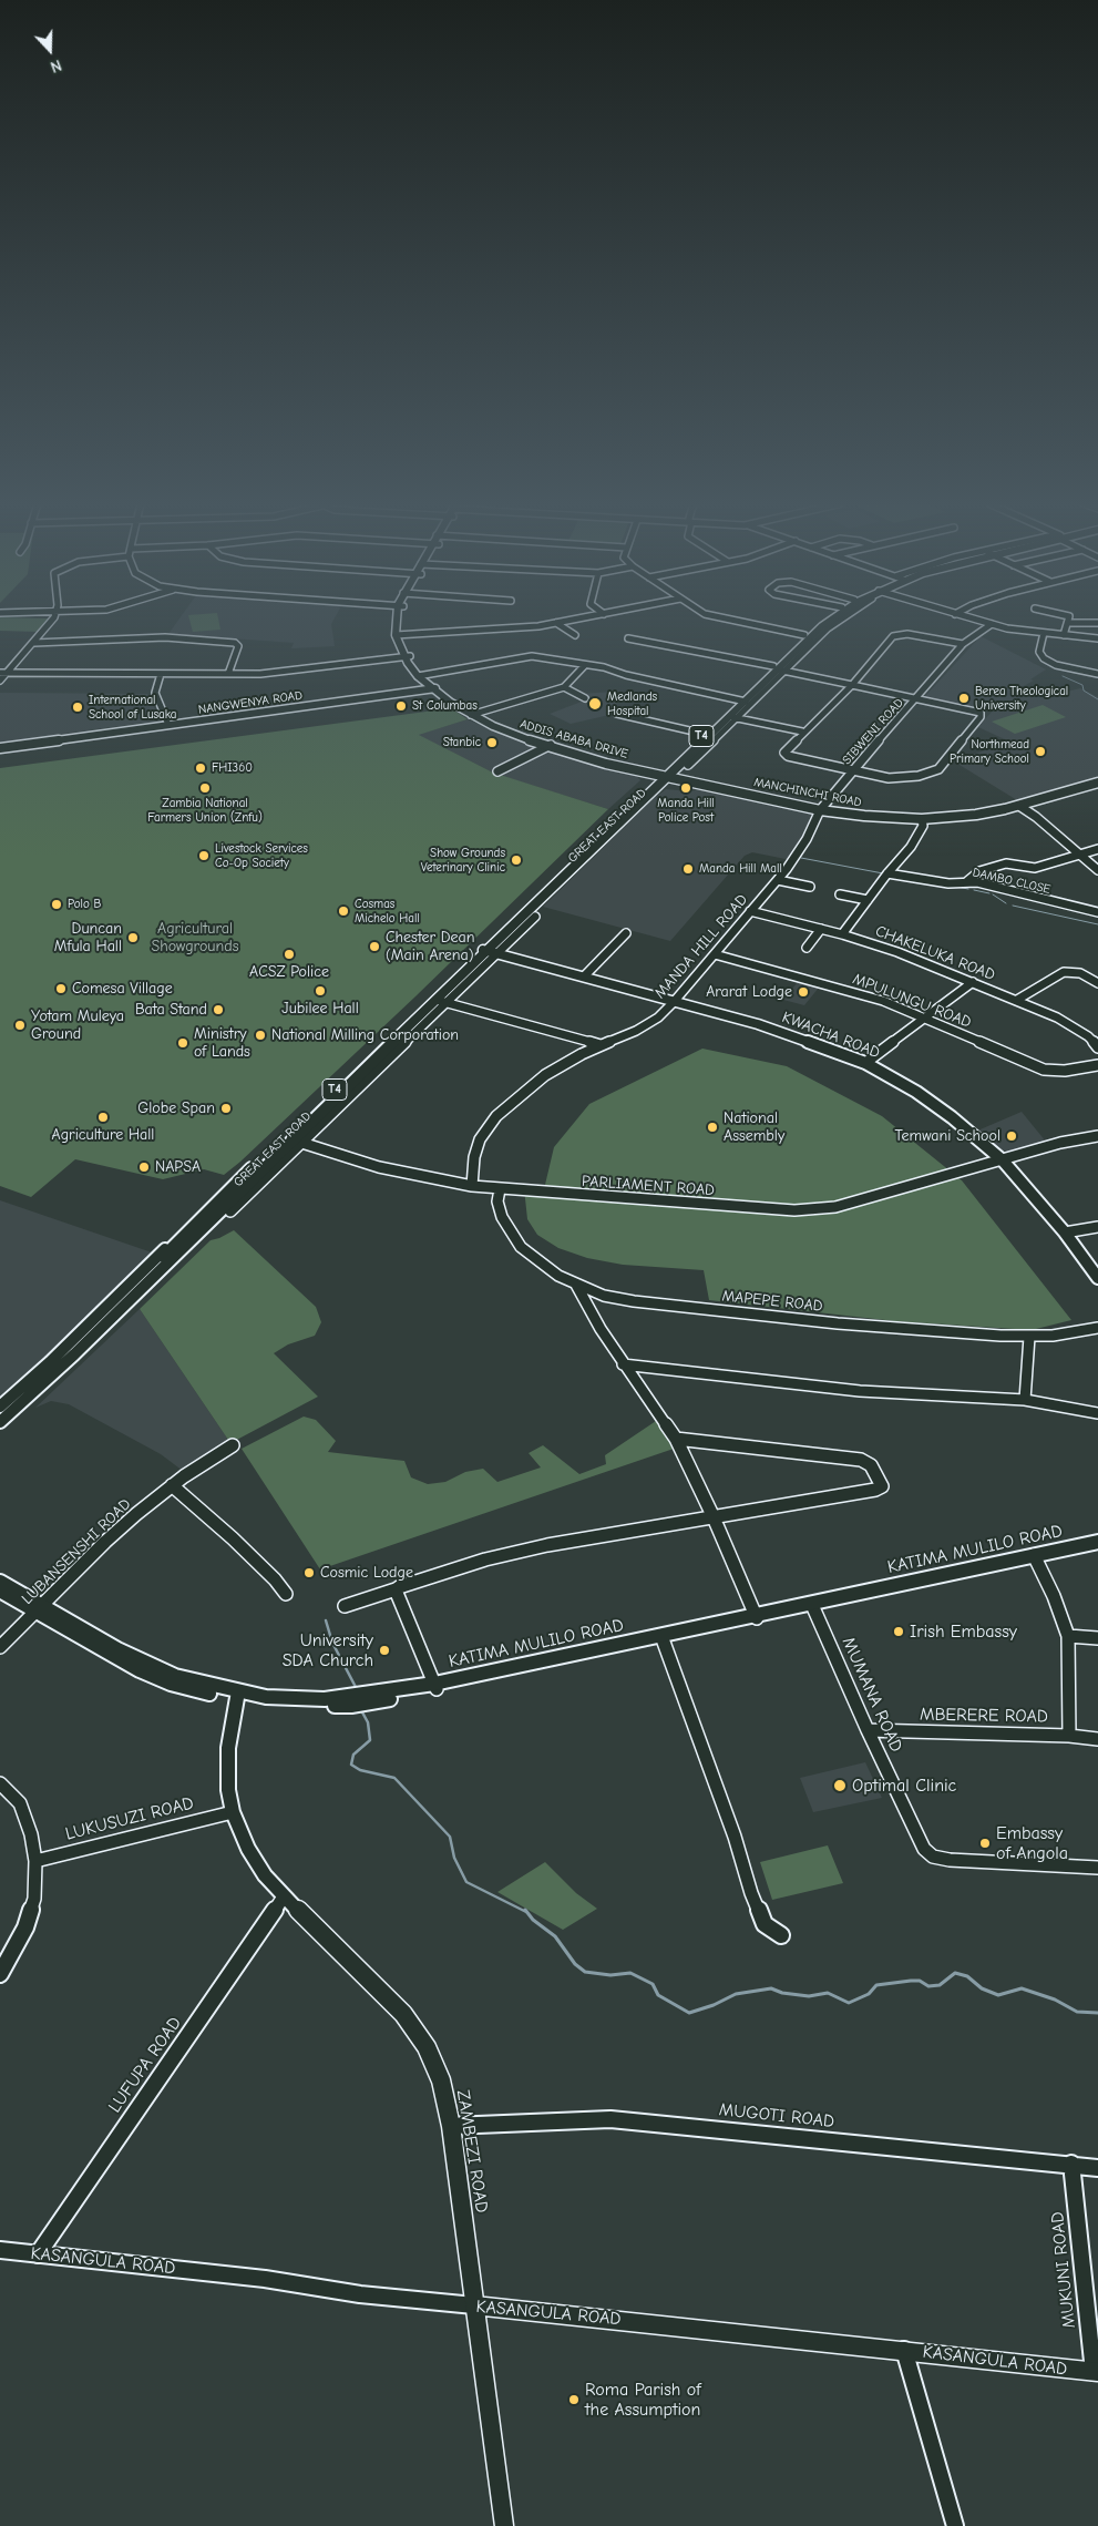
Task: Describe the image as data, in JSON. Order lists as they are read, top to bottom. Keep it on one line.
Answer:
{"streets":{"main road":["NANGWENYA ROAD","T4","ADDIS ABABA DRIVE","MANCHINCHI ROAD","GREAT EAST ROAD","KWACHA ROAD","KATIMA MULILO ROAD","ZAMBEZI ROAD","KASANGULA ROAD"],"street":["SIBWENI ROAD","DAMBO CLOSE","MANDA HILL ROAD","CHAKELUKA ROAD","MPULUNGU ROAD","PARLIAMENT ROAD","MAPEPE ROAD","LUBANSENSHI ROAD","MUMANA ROAD","MBERERE ROAD","LUKUSUZI ROAD","LUFUPA ROAD","MUGOTI ROAD","MUKUNI ROAD"]},"crossings":[["NANGWENYA ROAD","ADDIS ABABA DRIVE"],["SIBWENI ROAD","MANCHINCHI ROAD"],["SIBWENI ROAD","MANDA HILL ROAD"],["ADDIS ABABA DRIVE","MANCHINCHI ROAD"],["ADDIS ABABA DRIVE","GREAT EAST ROAD"],["MANCHINCHI ROAD","GREAT EAST ROAD"],["MANCHINCHI ROAD","MANDA HILL ROAD"],["GREAT EAST ROAD","KWACHA ROAD"],["GREAT EAST ROAD","PARLIAMENT ROAD"],["MANDA HILL ROAD","CHAKELUKA ROAD"],["MANDA HILL ROAD","MPULUNGU ROAD"],["MANDA HILL ROAD","KWACHA ROAD"],["MANDA HILL ROAD","PARLIAMENT ROAD"],["KWACHA ROAD","PARLIAMENT ROAD"],["PARLIAMENT ROAD","MAPEPE ROAD"],["KATIMA MULILO ROAD","LUBANSENSHI ROAD"],["KATIMA MULILO ROAD","MUMANA ROAD"],["KATIMA MULILO ROAD","ZAMBEZI ROAD"],["MUMANA ROAD","MBERERE ROAD"],["LUKUSUZI ROAD","ZAMBEZI ROAD"],["LUFUPA ROAD","ZAMBEZI ROAD"],["LUFUPA ROAD","KASANGULA ROAD"],["MUGOTI ROAD","ZAMBEZI ROAD"],["MUGOTI ROAD","MUKUNI ROAD"],["ZAMBEZI ROAD","KASANGULA ROAD"],["KASANGULA ROAD","MUKUNI ROAD"]],"parks":["Agricultural Showgrounds"],"places":["Berea Theological University","Medlands Hospital","St Columbas","International School of Lusaka","Stanbic","Northmead Primary School","FHI360","Zambia National Farmers Union (Znfu)","Manda Hill Police Post","Livestock Services Co-Op Society","Show Grounds Veterinary Clinic","Manda Hill Mall","Polo B","Cosmas Michelo Hall","Duncan Mfula Hall","Chester Dean (Main Arena)","ACSZ Police","Comesa Village","Jubilee Hall","Ararat Lodge","Bata Stand","Yotam Muleya Ground","National Milling Corporation","Ministry of Lands","Globe Span","Agriculture Hall","National Assembly","Temwani School","NAPSA","Cosmic Lodge","Irish Embassy","University SDA Church","Optimal Clinic","Embassy of Angola","Roma Parish of the Assumption"],"north":"bottom"}
